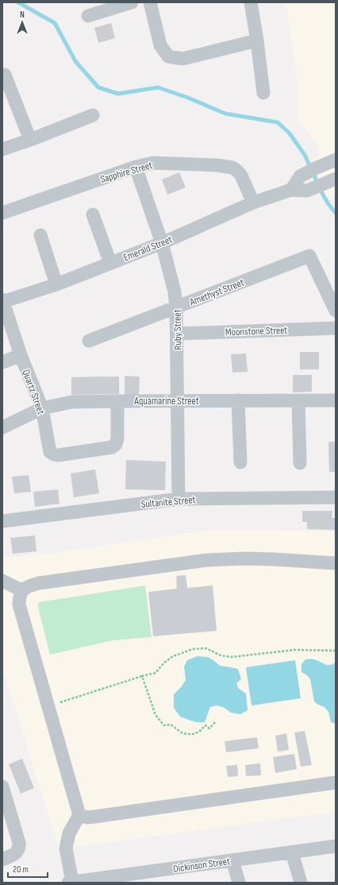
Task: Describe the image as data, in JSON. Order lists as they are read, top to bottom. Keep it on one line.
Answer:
{"streets":{"street":["Sapphire Street","Emerald Street","Amethyst Street","Ruby Street","Moonstone Street","Quartz Street","Aquamarine Street","Sultanite Street","Dickinson Street"]},"crossings":[["Sapphire Street","Emerald Street"],["Sapphire Street","Ruby Street"],["Emerald Street","Ruby Street"],["Emerald Street","Quartz Street"],["Amethyst Street","Ruby Street"],["Ruby Street","Moonstone Street"],["Ruby Street","Aquamarine Street"],["Ruby Street","Sultanite Street"],["Quartz Street","Aquamarine Street"]],"scale_bar":"20 m","north":"top"}
